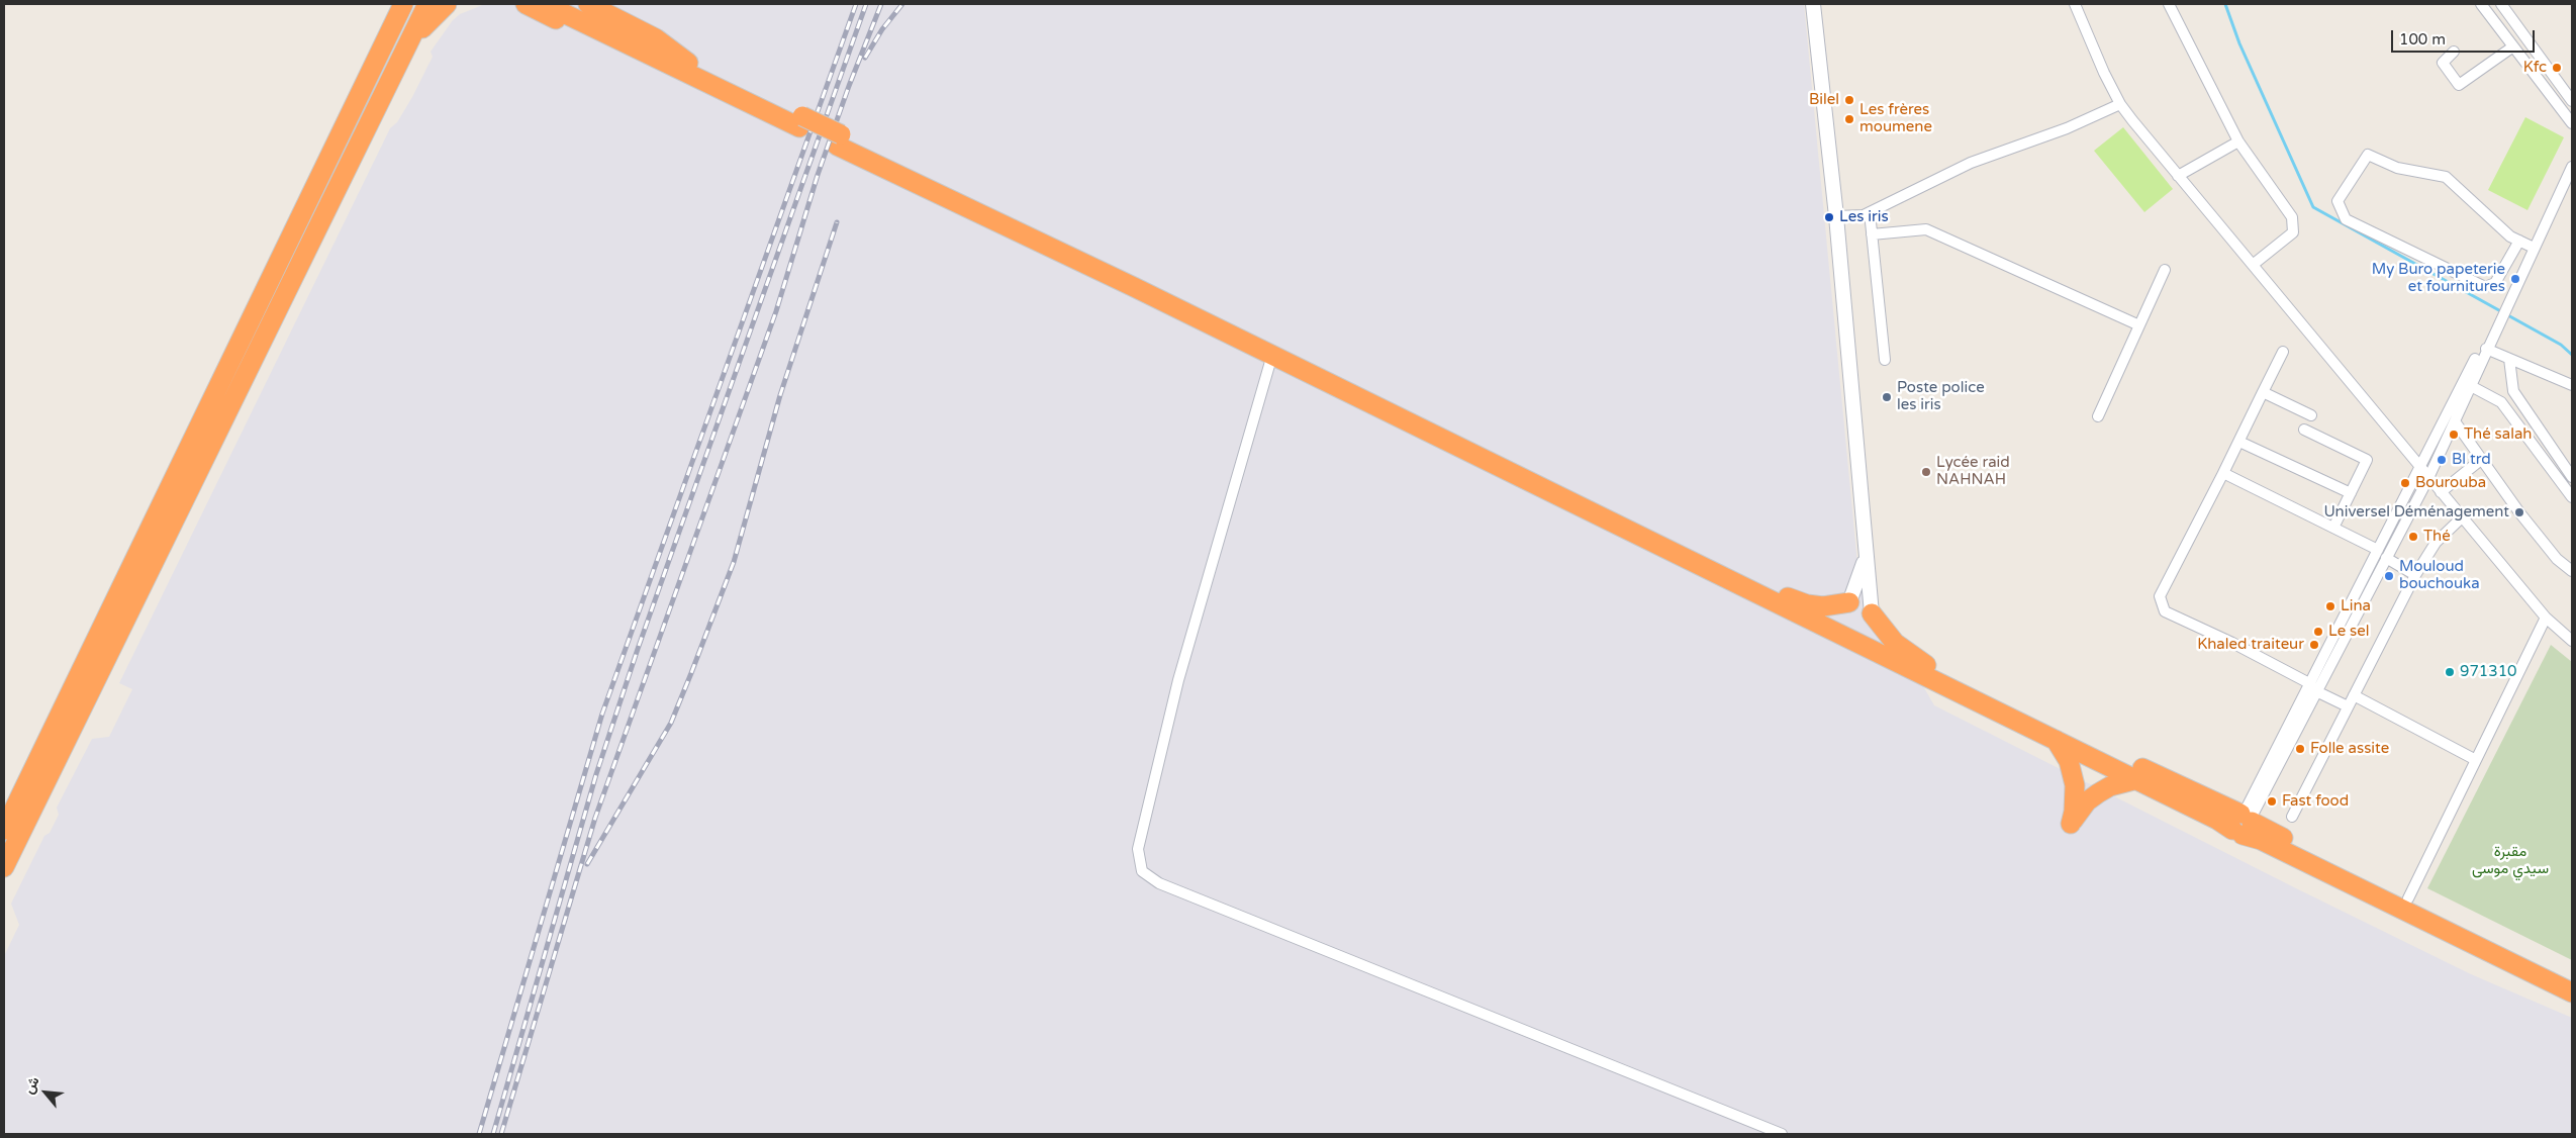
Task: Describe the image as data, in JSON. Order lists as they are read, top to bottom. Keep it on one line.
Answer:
{"parks":["مقبرة سيدي موسى"],"places":["Kfc","Bilel","Les frères moumene","Les iris","My Buro papeterie et fournitures","Poste police les iris","Thé salah","Bl trd","Lycée raid NAHNAH","Bourouba","Universel Déménagement","Thé","Mouloud bouchouka","Lina","Le sel","Khaled traiteur","971310","Folle assite","Fast food"],"scale_bar":"100 m","north":"top left"}
